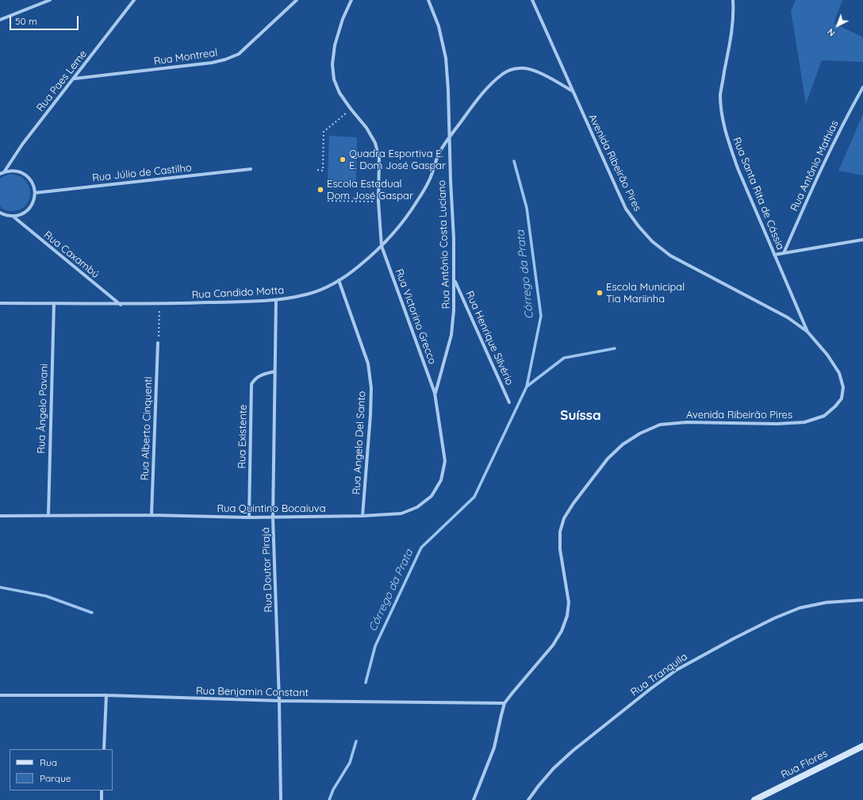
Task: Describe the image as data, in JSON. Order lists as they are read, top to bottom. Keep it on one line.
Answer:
{"streets":{"street":["Rua Montreal","Rua Paes Leme","Avenida Ribeirão Pires","Rua Antônio Mathias","Rua Júlio de Castilho","Rua Santa Rita de Cássia","Rua Antônio Costa Luciano","Rua Caxambú","Rua Candido Motta","Rua Victorino Grecco","Rua Henrique Silvério","Rua Ângelo Pavani","Rua Alberto Cinquenti","Rua Existente","Rua Angelo Del Santo","Rua Quintino Bocaiuva","Rua Doutor Pirajá","Rua Tranquila","Rua Benjamin Constant","Rua Flores"]},"crossings":[["Rua Montreal","Rua Paes Leme"],["Avenida Ribeirão Pires","Rua Santa Rita de Cássia"],["Avenida Ribeirão Pires","Rua Candido Motta"],["Avenida Ribeirão Pires","Rua Benjamin Constant"],["Rua Antônio Costa Luciano","Rua Candido Motta"],["Rua Antônio Costa Luciano","Rua Victorino Grecco"],["Rua Antônio Costa Luciano","Rua Henrique Silvério"],["Rua Antônio Costa Luciano","Rua Quintino Bocaiuva"],["Rua Caxambú","Rua Candido Motta"],["Rua Candido Motta","Rua Victorino Grecco"],["Rua Candido Motta","Rua Ângelo Pavani"],["Rua Candido Motta","Rua Angelo Del Santo"],["Rua Candido Motta","Rua Doutor Pirajá"],["Rua Victorino Grecco","Rua Quintino Bocaiuva"],["Rua Ângelo Pavani","Rua Quintino Bocaiuva"],["Rua Alberto Cinquenti","Rua Quintino Bocaiuva"],["Rua Existente","Rua Quintino Bocaiuva"],["Rua Existente","Rua Doutor Pirajá"],["Rua Angelo Del Santo","Rua Quintino Bocaiuva"],["Rua Quintino Bocaiuva","Rua Doutor Pirajá"],["Rua Doutor Pirajá","Rua Benjamin Constant"]],"districts":["Suíssa"],"water":["Córrego da Prata"],"places":["Quadra Esportiva E. E. Dom José Gaspar","Escola Estadual Dom José Gaspar","Escola Municipal Tia Mariinha"],"legend":["Rua","Parque"],"scale_bar":"50 m","north":"bottom left"}
